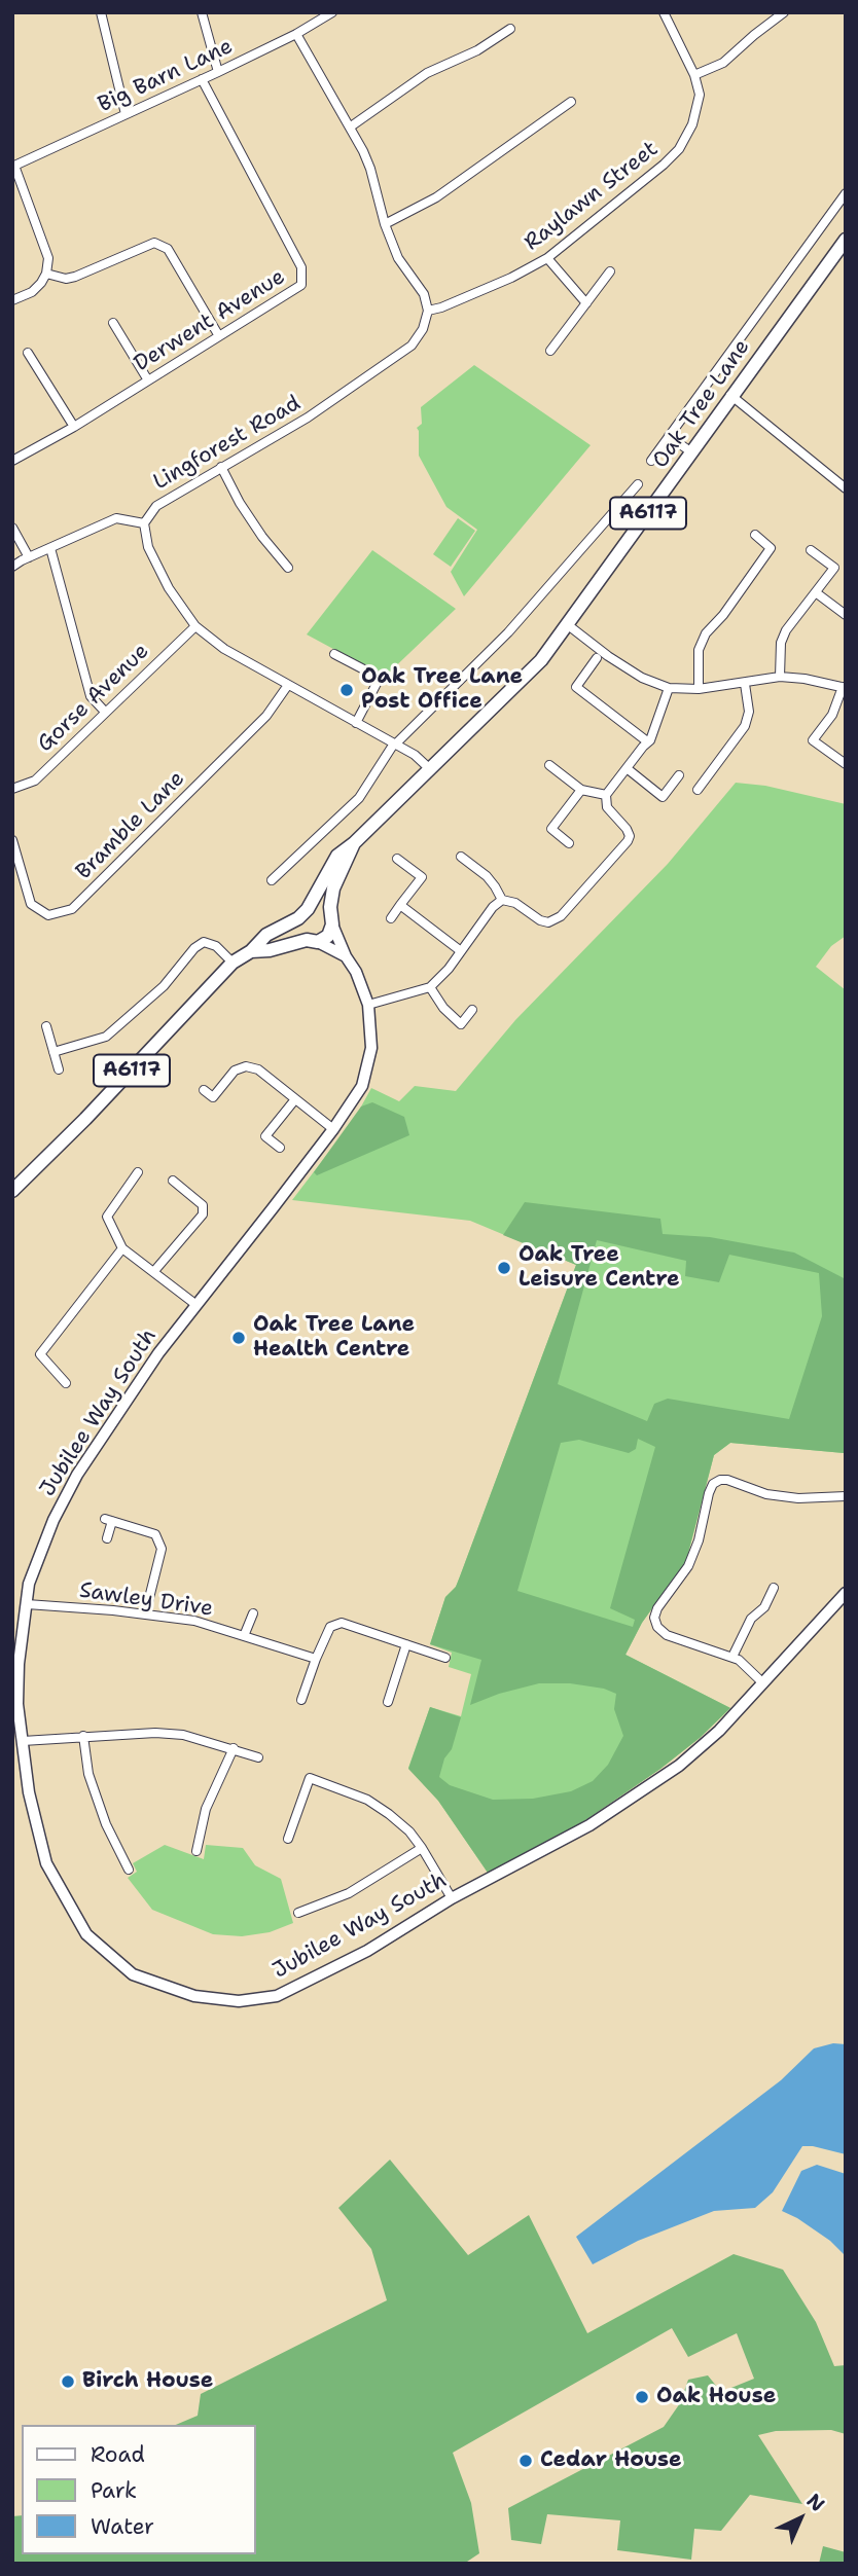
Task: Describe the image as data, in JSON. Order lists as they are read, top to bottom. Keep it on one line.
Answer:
{"streets":{"main road":["Oak Tree Lane","A6117"],"street":["Big Barn Lane","Raylawn Street","Derwent Avenue","Lingforest Road","Gorse Avenue","Bramble Lane","Jubilee Way South","Sawley Drive"]},"crossings":[["Big Barn Lane","Derwent Avenue"],["Raylawn Street","Lingforest Road"],["Oak Tree Lane","A6117"],["Oak Tree Lane","Jubilee Way South"],["A6117","Jubilee Way South"],["Jubilee Way South","Sawley Drive"]],"places":["Oak Tree Lane Post Office","Oak Tree Leisure Centre","Oak Tree Lane Health Centre","Birch House","Oak House","Cedar House"],"legend":["Road","Park","Water"],"north":"top right"}
